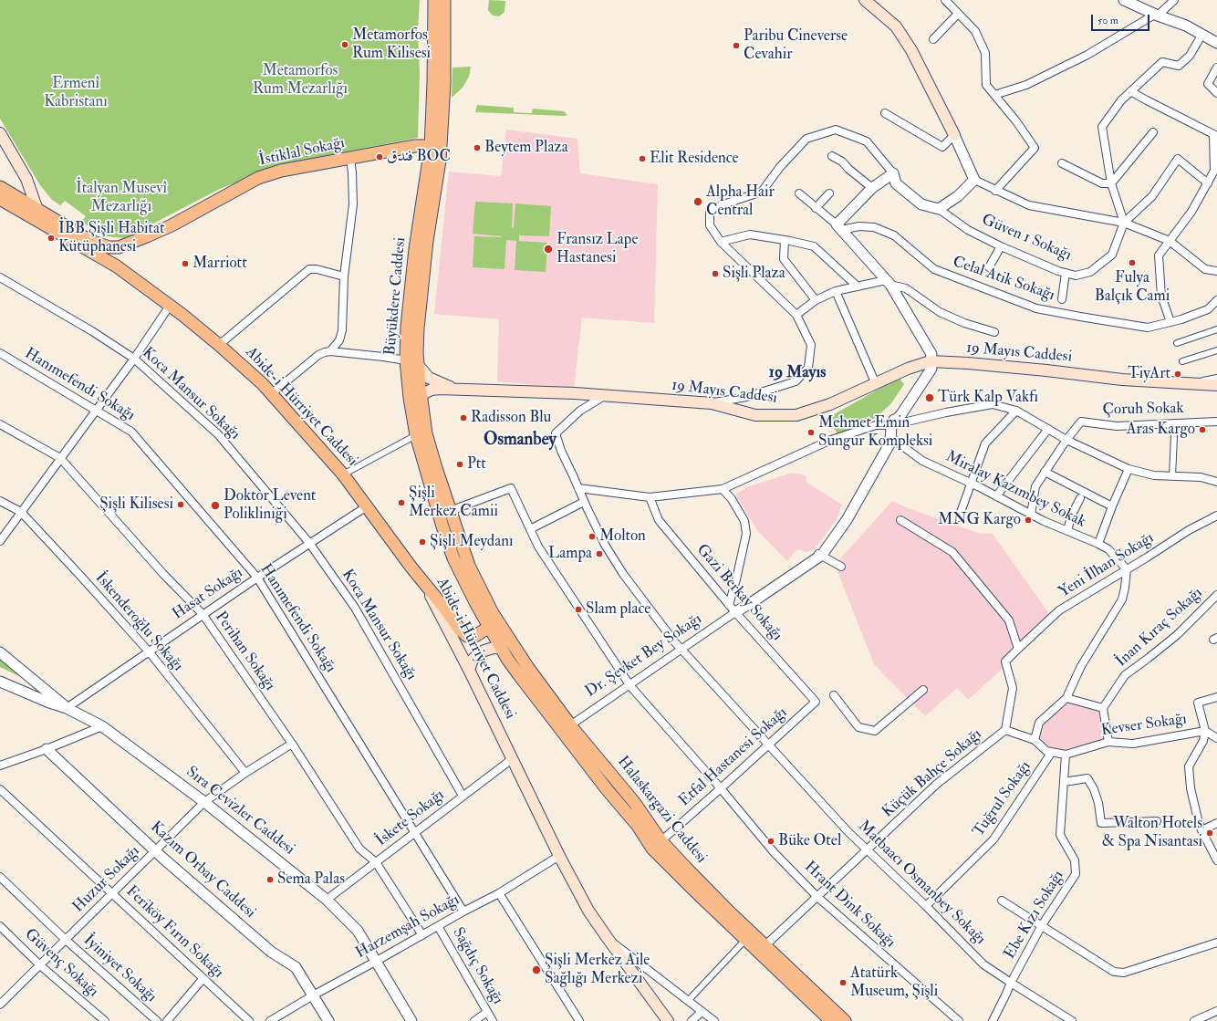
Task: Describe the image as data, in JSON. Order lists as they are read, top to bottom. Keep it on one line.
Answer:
{"streets":{"main road":["İstiklal Sokağı","Büyükdere Caddesi","19 Mayıs Caddesi","Abide-i Hürriyet Caddesi","Halaskargazi Caddesi"],"street":["Güven 1 Sokağı","Celal Atik Sokağı","Hanımefendi Sokağı","Koca Mansur Sokağı","Çoruh Sokak","Miralay Kazımbey Sokak","Yeni İlhan Sokağı","Gazi Berkay Sokağı","Hasat Sokağı","İskenderoğlu Sokağı","İnan Kıraç Sokağı","Perihan Sokağı","Dr. Şevket Bey Sokağı","Kevser Sokağı","Etfal Hastanesi Sokağı","Küçük Bahçe Sokağı","Tuğrul Sokağı","Sıra Cevizler Caddesi","İskete Sokağı","Kazım Orbay Caddesi","Huzur Sokağı","Matbaacı Osmanbey Sokağı","Hrant Dink Sokağı","Ebe Kızı Sokağı","Harzemşah Sokağı","Feriköy Fırın Sokağı","Güvenç Sokağı","Sağdıç Sokağı","İyiniyet Sokağı"]},"crossings":[["İstiklal Sokağı","Büyükdere Caddesi"],["Büyükdere Caddesi","19 Mayıs Caddesi"],["Büyükdere Caddesi","Halaskargazi Caddesi"],["Büyükdere Caddesi","Hrant Dink Sokağı"],["19 Mayıs Caddesi","Dr. Şevket Bey Sokağı"],["19 Mayıs Caddesi","Matbaacı Osmanbey Sokağı"],["Hanımefendi Sokağı","Hasat Sokağı"],["Hanımefendi Sokağı","İskete Sokağı"],["Hanımefendi Sokağı","Harzemşah Sokağı"],["Koca Mansur Sokağı","Hasat Sokağı"],["Koca Mansur Sokağı","İskete Sokağı"],["Abide-i Hürriyet Caddesi","Hasat Sokağı"],["Abide-i Hürriyet Caddesi","İskete Sokağı"],["Abide-i Hürriyet Caddesi","Harzemşah Sokağı"],["Miralay Kazımbey Sokak","Yeni İlhan Sokağı"],["Miralay Kazımbey Sokak","Dr. Şevket Bey Sokağı"],["Yeni İlhan Sokağı","Küçük Bahçe Sokağı"],["Gazi Berkay Sokağı","Dr. Şevket Bey Sokağı"],["Gazi Berkay Sokağı","Etfal Hastanesi Sokağı"],["Hasat Sokağı","İskenderoğlu Sokağı"],["Hasat Sokağı","Perihan Sokağı"],["Hasat Sokağı","Sıra Cevizler Caddesi"],["İskenderoğlu Sokağı","Huzur Sokağı"],["Perihan Sokağı","İskete Sokağı"],["Perihan Sokağı","Huzur Sokağı"],["Perihan Sokağı","Harzemşah Sokağı"],["Dr. Şevket Bey Sokağı","Halaskargazi Caddesi"],["Dr. Şevket Bey Sokağı","Matbaacı Osmanbey Sokağı"],["Dr. Şevket Bey Sokağı","Hrant Dink Sokağı"],["Kevser Sokağı","Tuğrul Sokağı"],["Kevser Sokağı","Ebe Kızı Sokağı"],["Etfal Hastanesi Sokağı","Halaskargazi Caddesi"],["Etfal Hastanesi Sokağı","Matbaacı Osmanbey Sokağı"],["Etfal Hastanesi Sokağı","Hrant Dink Sokağı"],["Küçük Bahçe Sokağı","Halaskargazi Caddesi"],["Küçük Bahçe Sokağı","Matbaacı Osmanbey Sokağı"],["Küçük Bahçe Sokağı","Hrant Dink Sokağı"],["Tuğrul Sokağı","Matbaacı Osmanbey Sokağı"],["Sıra Cevizler Caddesi","İskete Sokağı"],["Sıra Cevizler Caddesi","Huzur Sokağı"],["Sıra Cevizler Caddesi","Harzemşah Sokağı"],["Kazım Orbay Caddesi","Huzur Sokağı"],["Kazım Orbay Caddesi","Harzemşah Sokağı"],["Huzur Sokağı","Feriköy Fırın Sokağı"],["Huzur Sokağı","Güvenç Sokağı"],["Huzur Sokağı","İyiniyet Sokağı"],["Matbaacı Osmanbey Sokağı","Ebe Kızı Sokağı"],["Harzemşah Sokağı","Sağdıç Sokağı"]],"districts":["19 Mayıs","Osmanbey"],"parks":["Metamorfos Rum Mezarlığı","Ermenî Kabristanı","İtalyan Musevî Mezarlığı"],"places":["Metamorfos Rum Kilisesi","Paribu Cineverse Cevahir","Beytem Plaza","فندق BOC","Elit Residence","Alpha Hair Central","İBB Şişli Habitat Kütüphanesi","Fransız Lape Hastanesi","Fulya Balçık Cami","Marriott","Sişli Plaza","TiyArt","Türk Kalp Vakfı","Radisson Blu","Aras Kargo","Mehmet Emin Sungur Kompleksi","Ptt","Şişli Merkez Camii","Şişli Kilisesi","Doktor Levent Polikliniği","MNG Kargo","Molton","Şişli Meydanı","Lampa","Slam place","Walton Hotels & Spa Nisantasi","Büke Otel","Sema Palas","Şişli Merkez Aile Sağlığı Merkezi","Atatürk Museum, Şişli"],"scale_bar":"50 m"}
